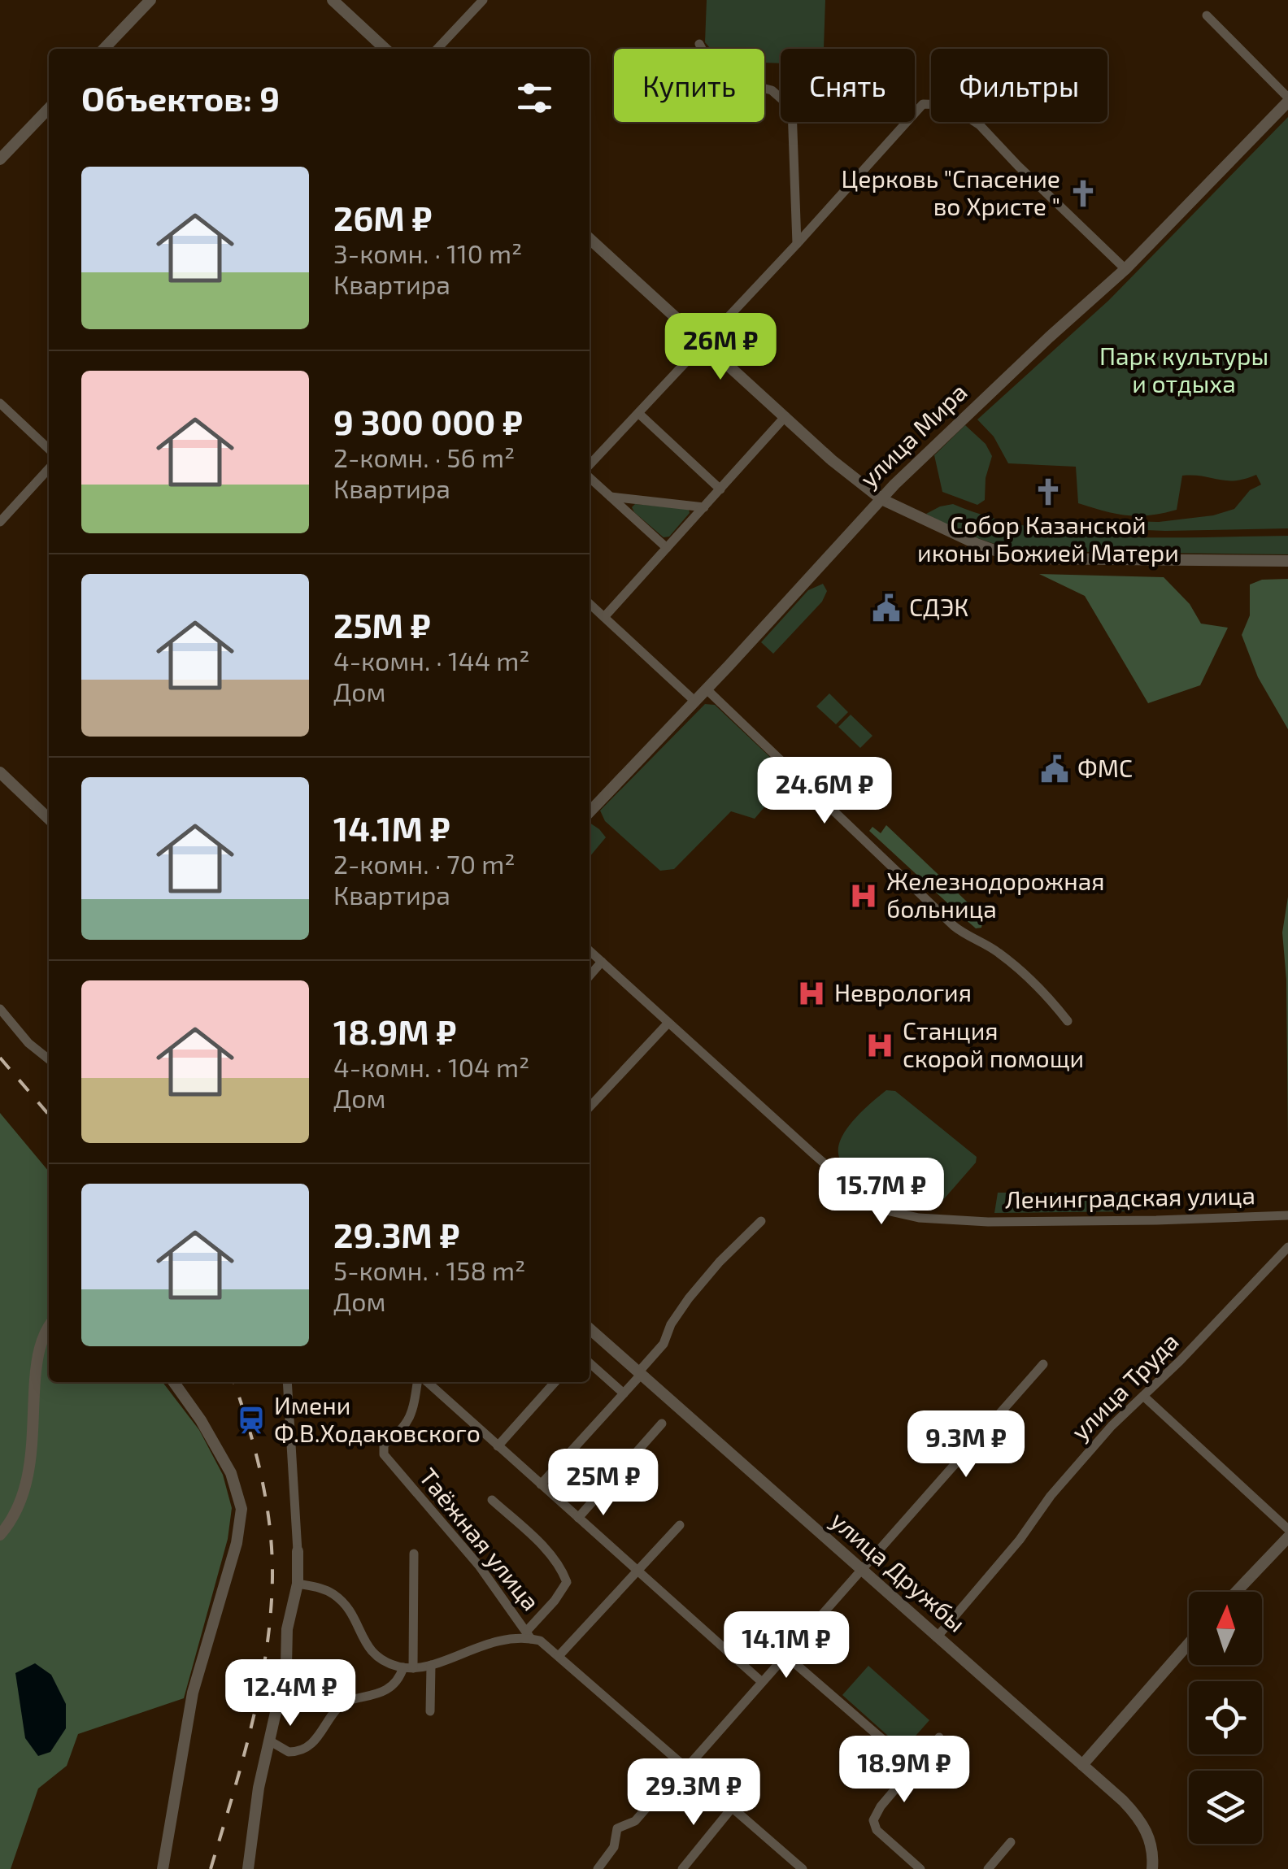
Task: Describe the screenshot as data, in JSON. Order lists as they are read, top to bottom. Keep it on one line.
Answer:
{"streets":{"street":["улица Мира","Ленинградская улица","улица Труда","Таёжная улица","улица Дружбы"]},"crossings":[["улица Труда","улица Дружбы"]],"parks":["Парк культуры и отдыха"],"places":{"church":["Церковь \"Спасение во Христе \"","Собор Казанской иконы Божией Матери"],"public building":["СДЭК","ФМС"],"hospital":["Железнодорожная больница","Неврология","Станция скорой помощи"],"station":["Имени Ф.В.Ходаковского"]},"north":"top","page":{"chip":["Купить","Снять","Фильтры"],"heading":"Объектов: 9","list":[{"name":"26M ₽","note":"3-комн. · 110 m² · Квартира"},{"name":"9 300 000 ₽","note":"2-комн. · 56 m² · Квартира"},{"name":"25M ₽","note":"4-комн. · 144 m² · Дом"},{"name":"14.1M ₽","note":"2-комн. · 70 m² · Квартира"},{"name":"18.9M ₽","note":"4-комн. · 104 m² · Дом"},{"name":"29.3M ₽","note":"5-комн. · 158 m² · Дом"}],"price":["26M ₽","24.6M ₽","15.7M ₽","9.3M ₽","25M ₽","14.1M ₽","12.4M ₽","18.9M ₽","29.3M ₽"]}}
